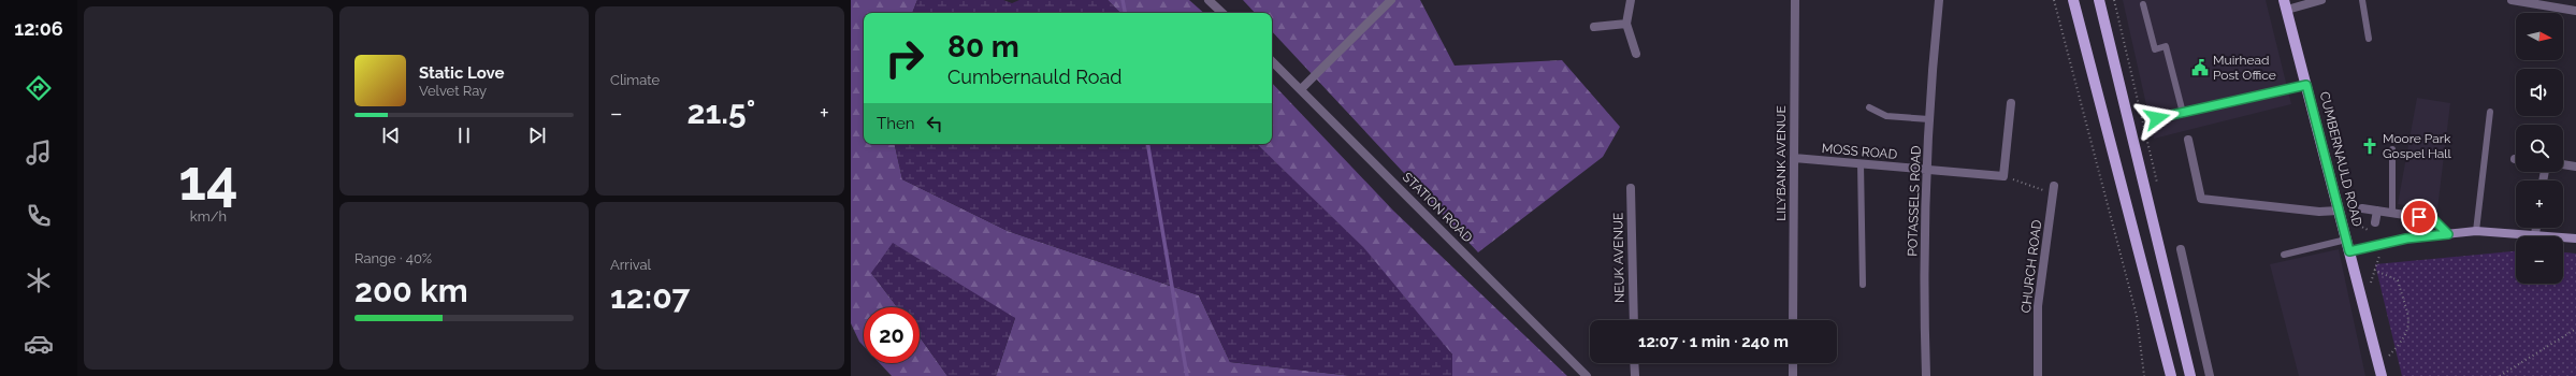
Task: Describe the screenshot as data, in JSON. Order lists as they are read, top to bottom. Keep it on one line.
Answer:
{"streets":{"main road":["CUMBERNAULD ROAD"],"street":["MOSS ROAD","LILYBANK AVENUE","POTASSELS ROAD","STATION ROAD","NEUK AVENUE","CHURCH ROAD"]},"crossings":[["MOSS ROAD","LILYBANK AVENUE"],["MOSS ROAD","POTASSELS ROAD"]],"places":{"public building":["Muirhead Post Office"],"church":["Moore Park Gospel Hall"]},"north":"right","page":{"tabs":"12:06","tile":[["14","km/h"],"Climate",["Range · 40%","200 km"],["Arrival","12:07"]],"map_buttons":["+","−"],"turn":["80 m","Cumbernauld Road"],"song":["Static Love","Velvet Ray"],"heat":["−","21.5°","+"],"then":"Then","limit":"20","trip":"12:07 · 1 min · 240 m"}}
